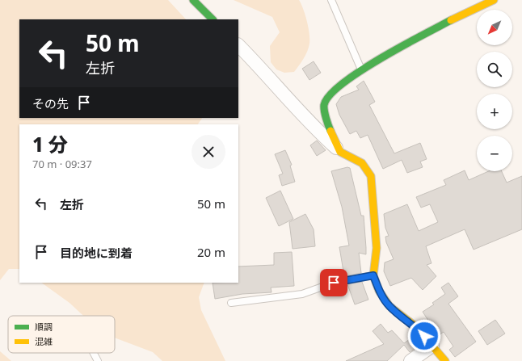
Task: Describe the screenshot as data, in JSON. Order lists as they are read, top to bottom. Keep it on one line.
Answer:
{"legend":["順調","混雑"],"north":"bottom left","page":{"map_buttons":["+","−"],"turn":["50 m","左折"],"then":"その先","heading":["1 分","70 m · 09:37"],"list":[{"name":"左折","value":"50 m"},{"name":"目的地に到着","value":"20 m"}]}}
